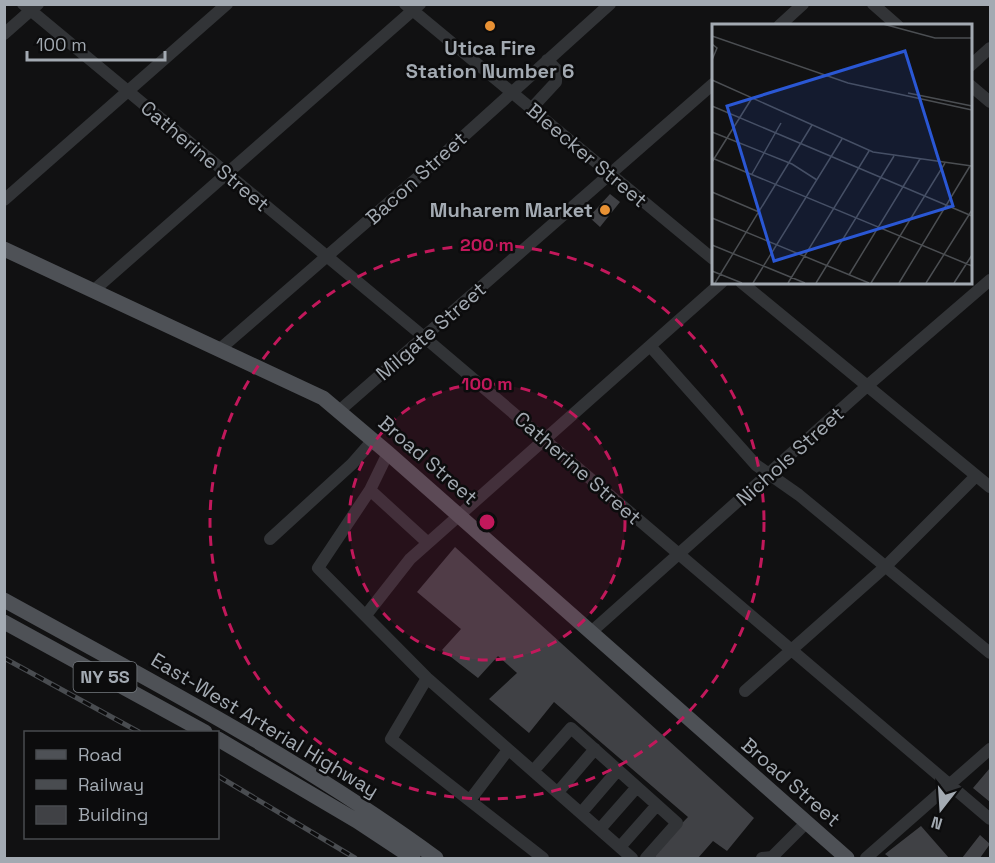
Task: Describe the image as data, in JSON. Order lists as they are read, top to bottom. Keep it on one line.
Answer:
{"streets":{"main road":["Broad Street","NY 5S","East-West Arterial Highway"],"street":["Bleecker Street","Catherine Street","Bacon Street","Milgate Street","Nichols Street"]},"crossings":[["Bleecker Street","Bacon Street"],["Bleecker Street","Milgate Street"],["Catherine Street","Bacon Street"],["Catherine Street","Milgate Street"],["Catherine Street","Nichols Street"],["Bacon Street","Broad Street"],["Milgate Street","Broad Street"],["Nichols Street","Broad Street"]],"places":["Utica Fire Station Number 6","Muharem Market"],"legend":["Road","Railway","Building"],"scale_bar":"100 m","north":"bottom","rings":["200 m","100 m"]}
